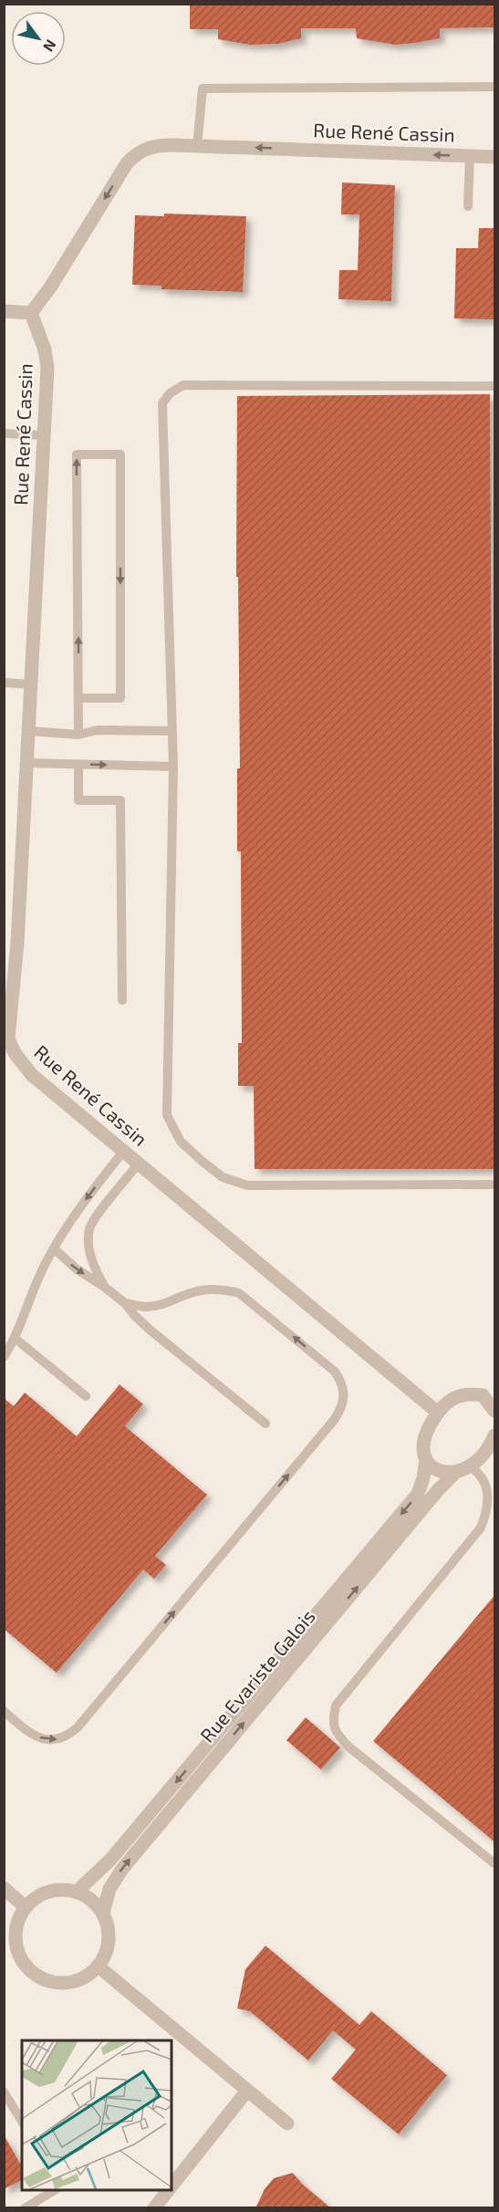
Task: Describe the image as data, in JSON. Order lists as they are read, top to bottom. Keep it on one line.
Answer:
{"streets":{"street":["Rue René Cassin","Rue Evariste Galois"]},"crossings":[["Rue René Cassin","Rue Evariste Galois"]],"north":"bottom right"}
